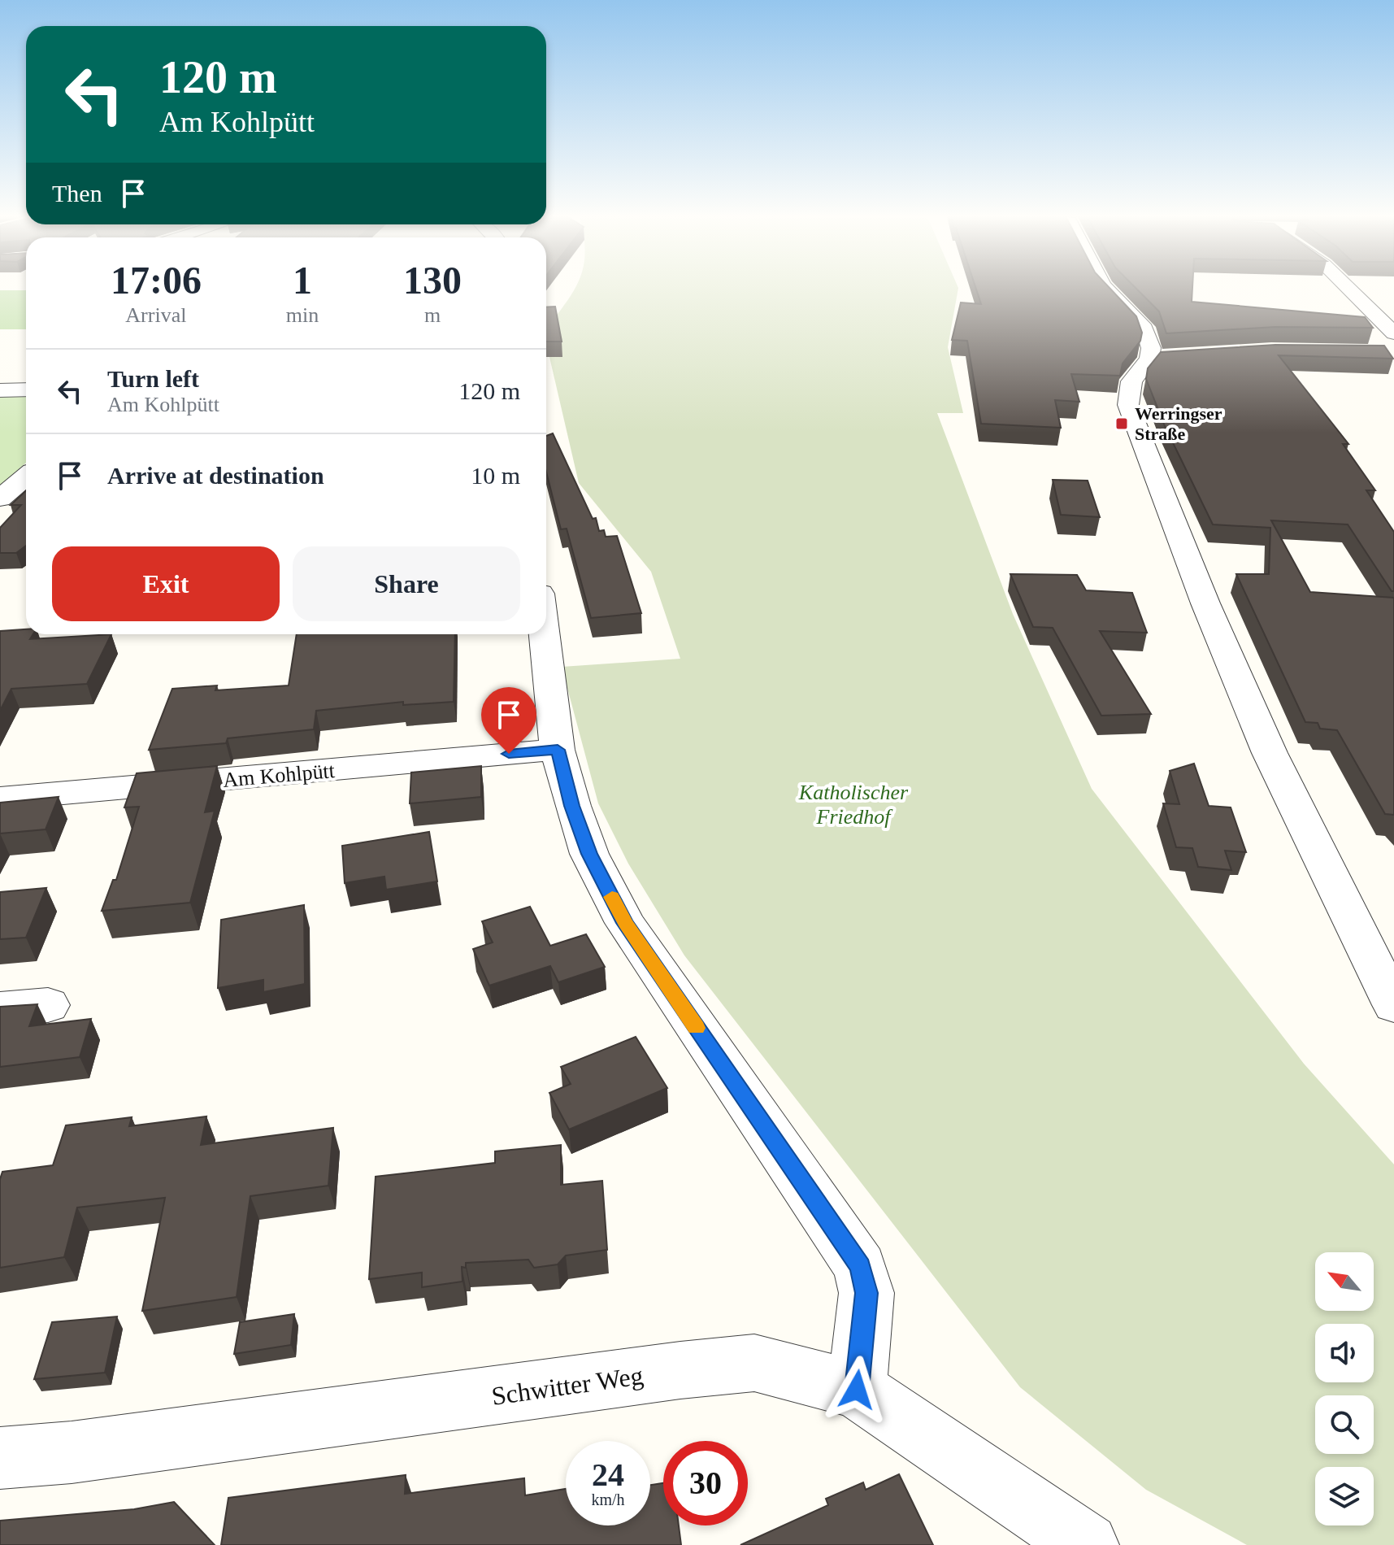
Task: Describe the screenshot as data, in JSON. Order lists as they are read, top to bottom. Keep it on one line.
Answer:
{"streets":{"street":["Am Kohlpütt","Schwitter Weg"]},"parks":["Katholischer Friedhof"],"places":{"transit":["Werringser Straße"]},"north":"top left","page":{"turn":["120 m","Am Kohlpütt"],"then":"Then","eta":["17:06","Arrival","1","min","130","m"],"list":[{"name":"Turn left","note":"Am Kohlpütt","value":"120 m"},{"name":"Arrive at destination","value":"10 m"}],"buttons":["Exit","Share"],"speed":"24 km/h","limit":"30"}}
